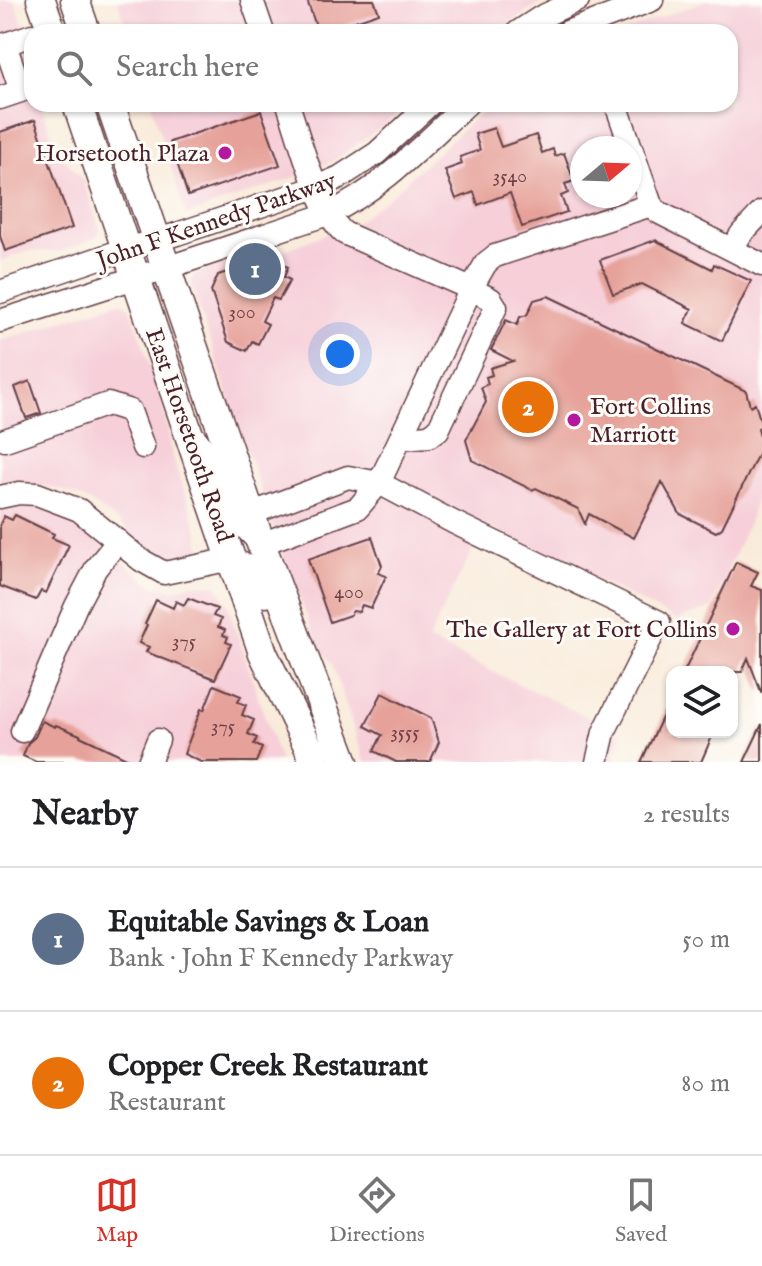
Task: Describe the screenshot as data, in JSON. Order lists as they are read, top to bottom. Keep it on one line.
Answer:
{"streets":{"main road":["East Horsetooth Road"],"street":["John F Kennedy Parkway"]},"crossings":[["John F Kennedy Parkway","East Horsetooth Road"]],"places":["Horsetooth Plaza","Fort Collins Marriott","The Gallery at Fort Collins"],"house_numbers":["3540","300","400","375","375","3555"],"north":"right","page":{"search":"Search here","pins":["1","2"],"heading":["Nearby","2 results"],"list":[{"mark":"1","name":"Equitable Savings & Loan","note":"Bank · John F Kennedy Parkway","value":"50 m"},{"mark":"2","name":"Copper Creek Restaurant","note":"Restaurant","value":"80 m"}],"nav":["Map","Directions","Saved"]}}
